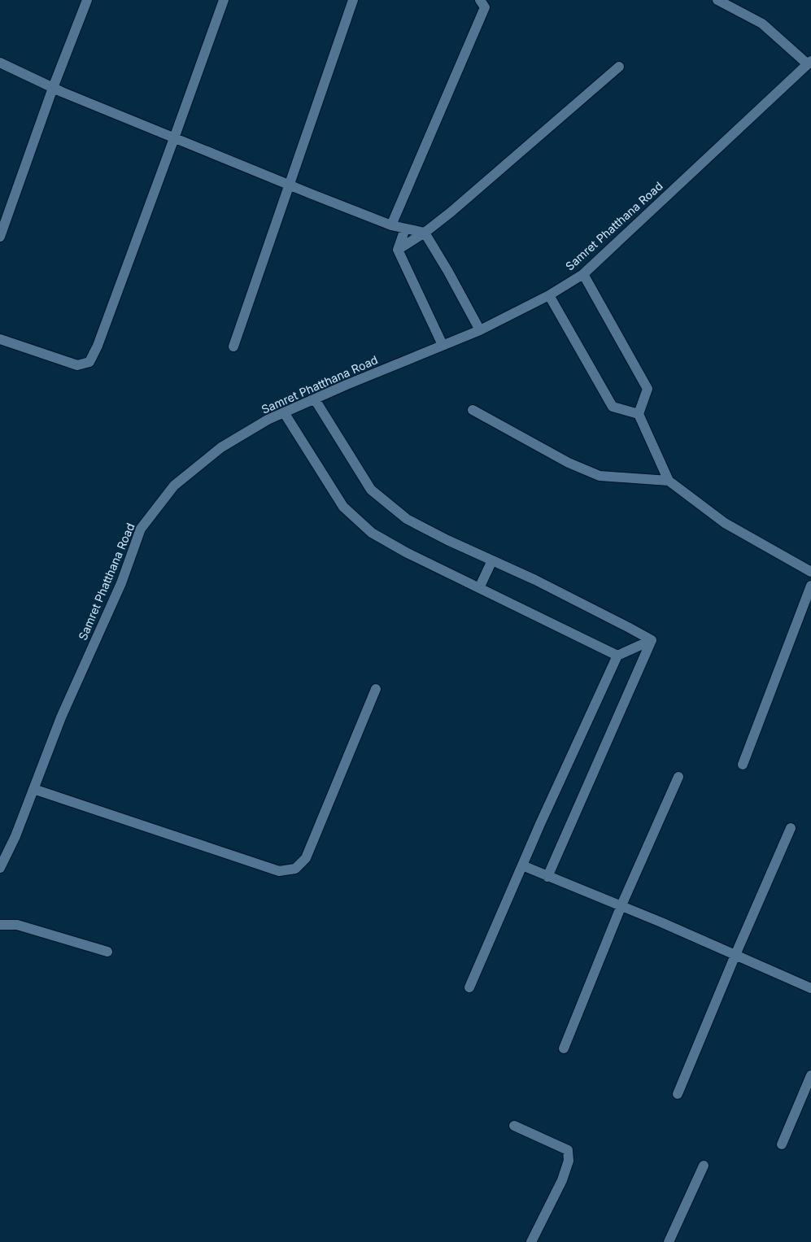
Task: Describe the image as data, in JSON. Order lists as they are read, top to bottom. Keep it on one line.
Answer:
{"streets":{"street":["Samret Phatthana Road"]}}
